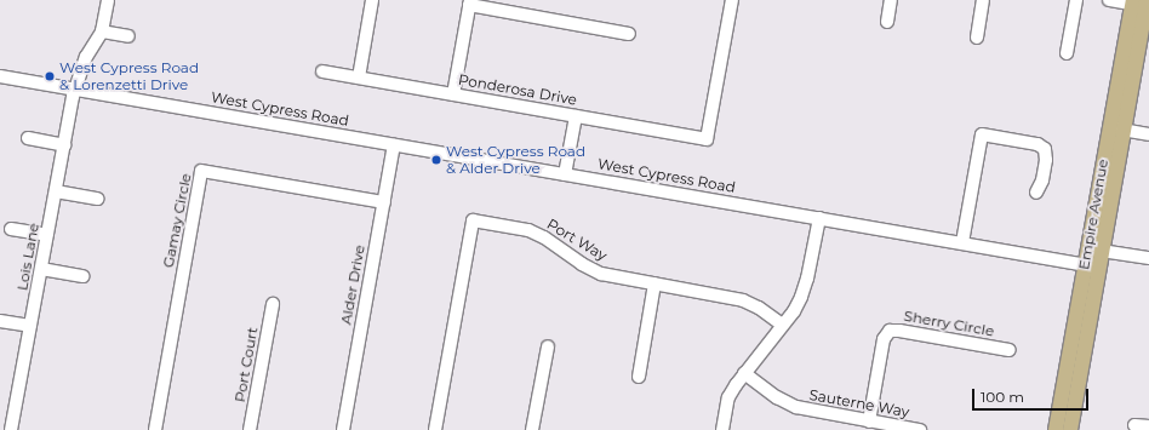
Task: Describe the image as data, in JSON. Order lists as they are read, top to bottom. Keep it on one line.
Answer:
{"streets":{"main road":["Empire Avenue"],"street":["Ponderosa Drive","West Cypress Road","Gamay Circle","Port Way","Lois Lane","Alder Drive","Sherry Circle","Port Court","Sauterne Way"]},"crossings":[["West Cypress Road","Empire Avenue"],["West Cypress Road","Lois Lane"],["West Cypress Road","Alder Drive"],["Gamay Circle","Alder Drive"],["Sherry Circle","Sauterne Way"]],"places":["West Cypress Road & Lorenzetti Drive","West Cypress Road & Alder Drive"],"scale_bar":"100 m"}
